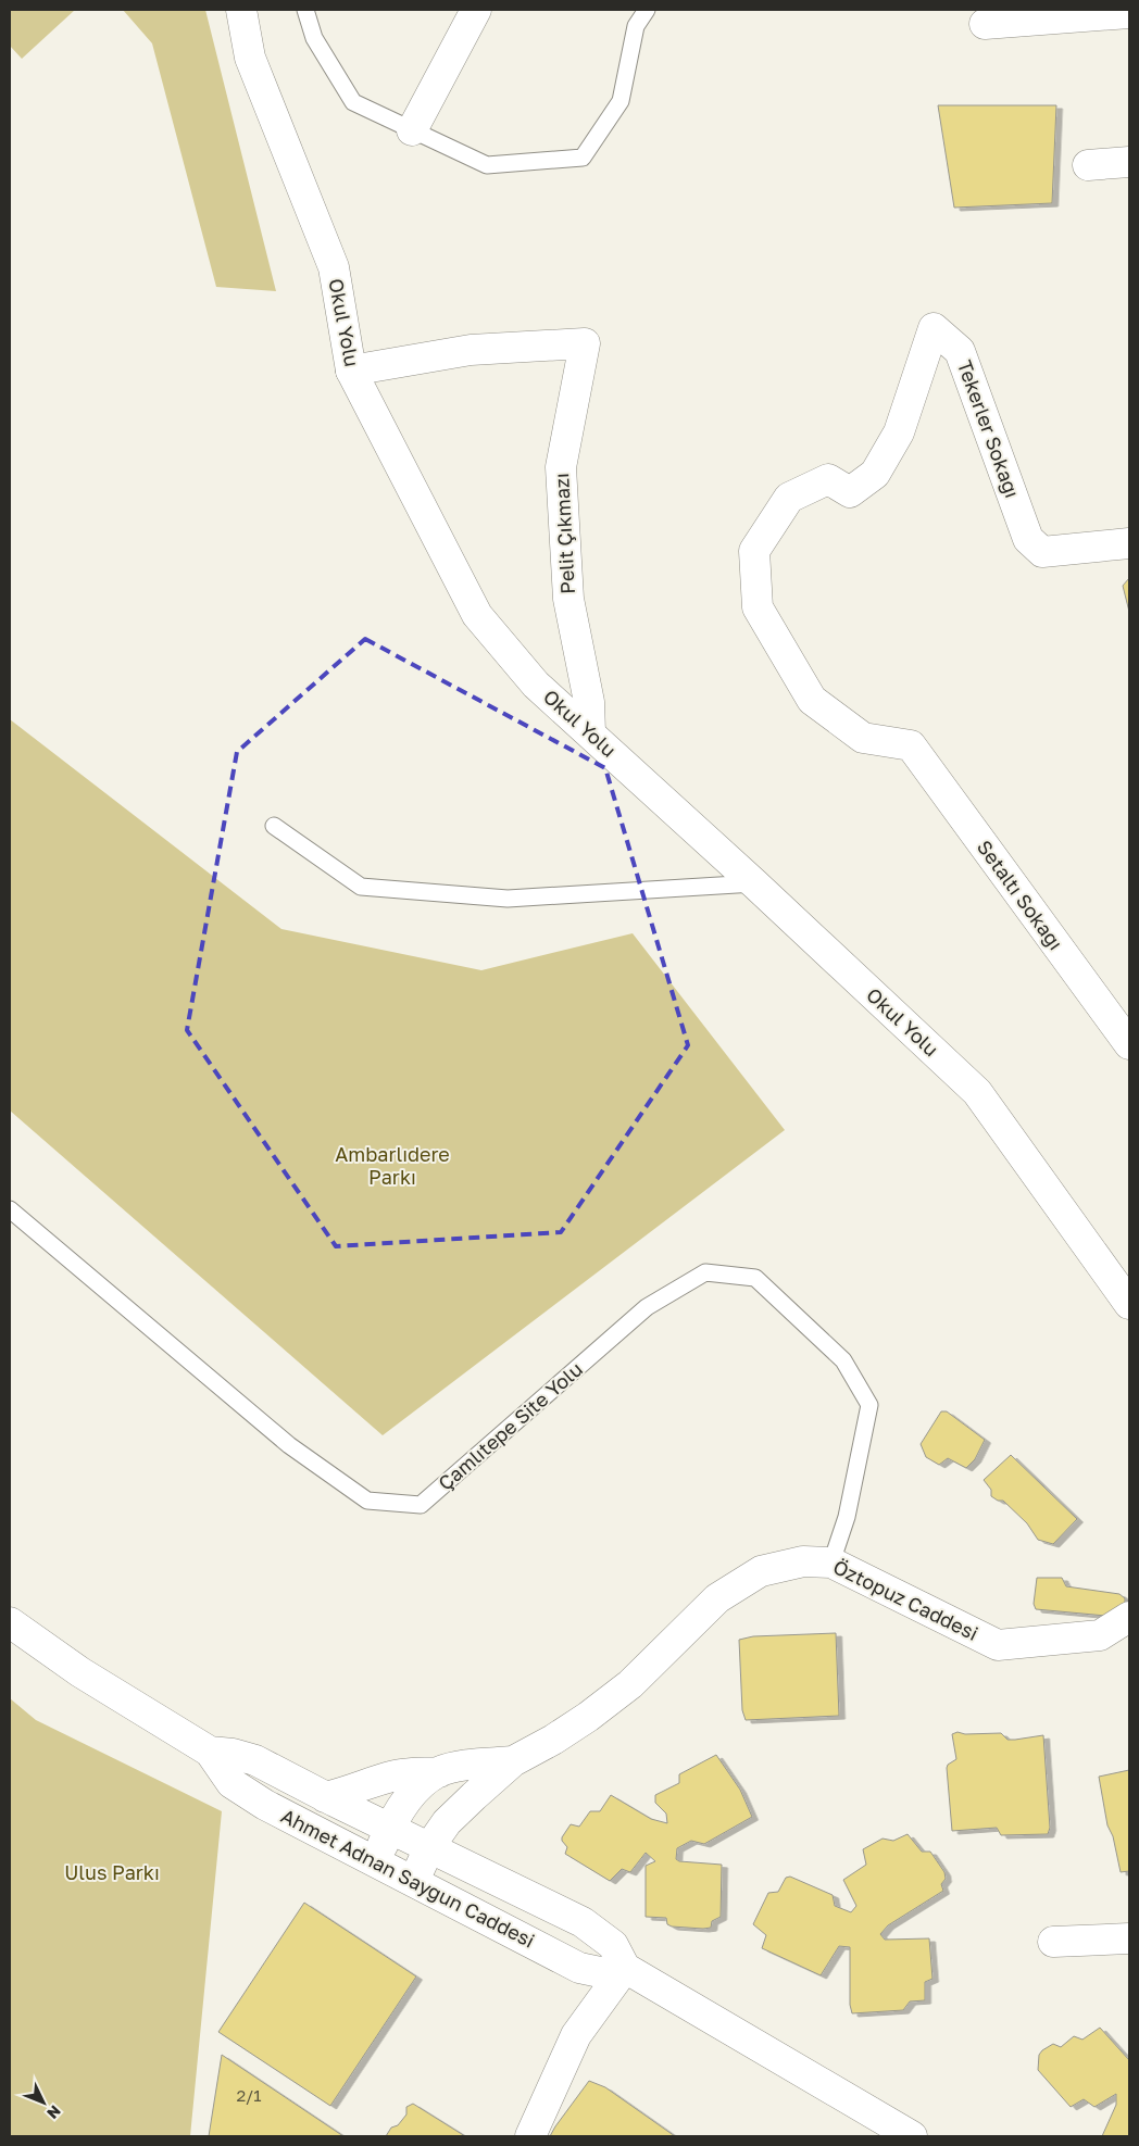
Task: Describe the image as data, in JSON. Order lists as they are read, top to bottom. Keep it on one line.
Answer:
{"streets":{"street":["Okul Yolu","Tekerler Sokağı","Pelit Çıkmazı","Setaltı Sokağı","Öztopuz Caddesi","Ahmet Adnan Saygun Caddesi"],"lane":["Çamlıtepe Site Yolu"]},"crossings":[["Okul Yolu","Pelit Çıkmazı"],["Tekerler Sokağı","Setaltı Sokağı"],["Çamlıtepe Site Yolu","Öztopuz Caddesi"],["Öztopuz Caddesi","Ahmet Adnan Saygun Caddesi"]],"parks":["Ambarlıdere Parkı","Ulus Parkı"],"house_numbers":["2/1"],"north":"bottom right"}
